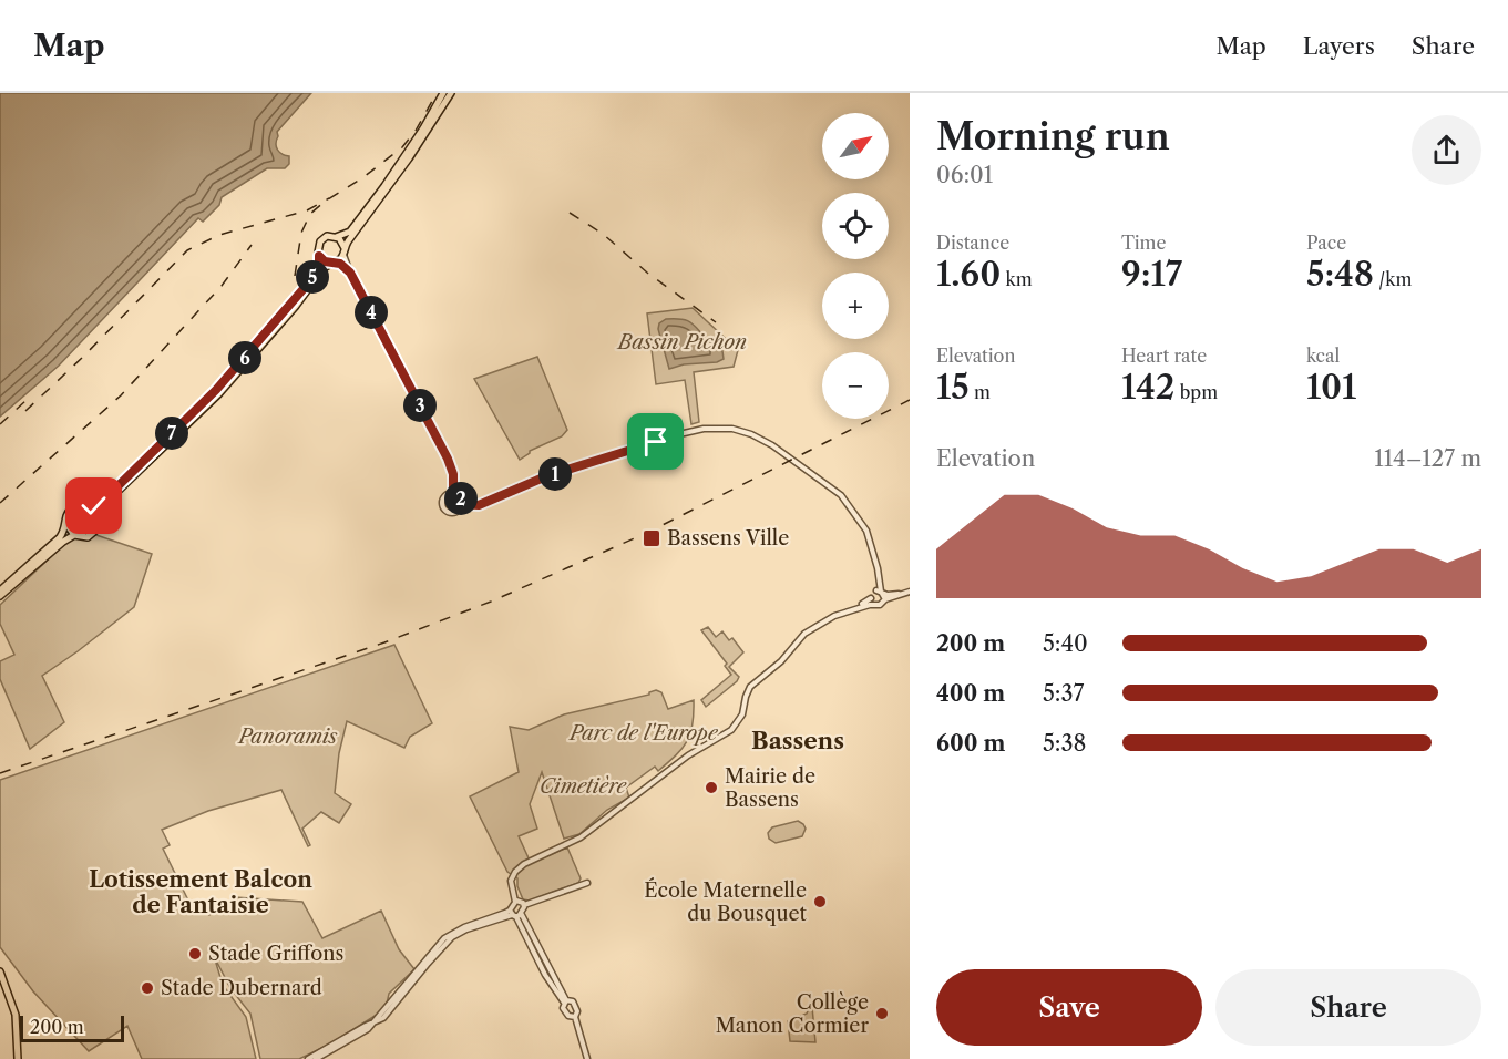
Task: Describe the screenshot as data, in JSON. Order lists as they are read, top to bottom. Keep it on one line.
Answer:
{"districts":["Bassens","Lotissement Balcon de Fantaisie"],"parks":["Bassin Pichon","Parc de l'Europe","Panoramis","Cimetière"],"places":{"transit":["Bassens Ville"],"other":["Mairie de Bassens","École Maternelle du Bousquet","Stade Griffons","Stade Dubernard","Collège Manon Cormier"]},"scale_bar":"200 m","north":"top right","page":{"header":"Map","nav":["Map","Layers","Share"],"heading":["Morning run","06:01"],"map_buttons":["+","−"],"stats":[["Distance","1.60 km"],["Time","9:17"],["Pace","5:48 /km"],["Elevation","15 m"],["Heart rate","142 bpm"],["kcal","101"]],"pins":["5","4","6","3","7","1","2"],"chart":["Elevation","114–127 m"],"list":[{"name":"200 m","note":"5:40"},{"name":"400 m","note":"5:37"},{"name":"600 m","note":"5:38"}],"buttons":["Save","Share"],"scale":"200 m"}}
